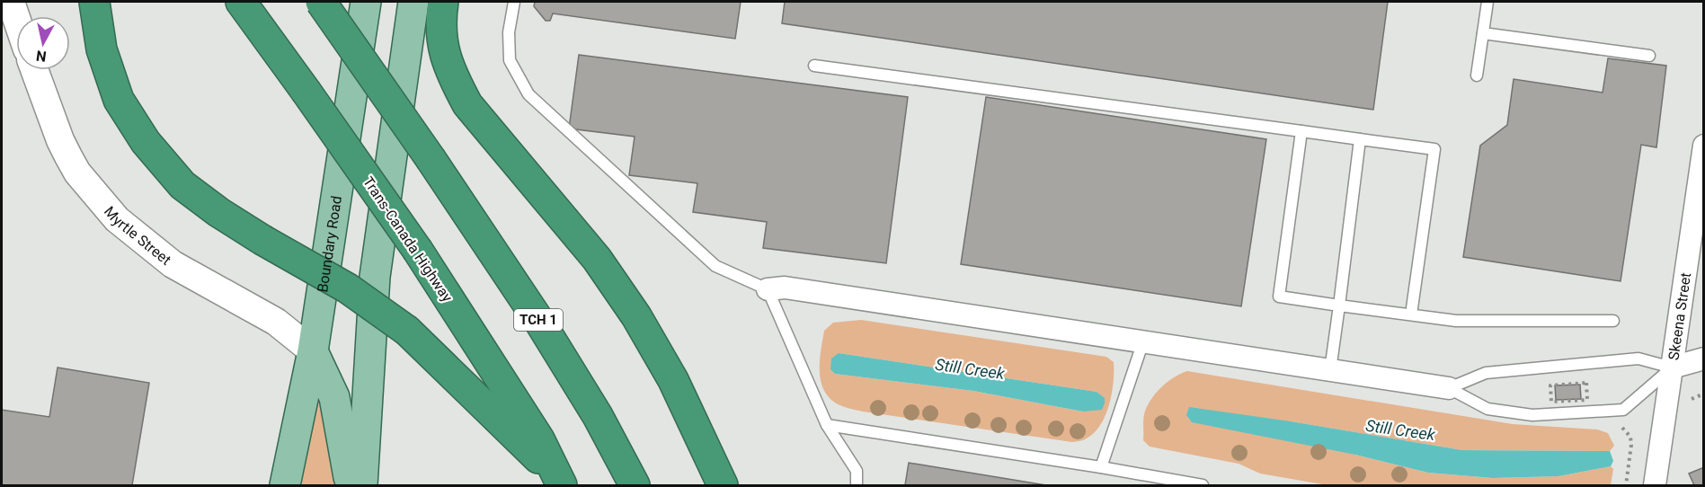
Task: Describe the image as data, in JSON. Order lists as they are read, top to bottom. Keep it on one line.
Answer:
{"streets":{"highway":["Trans-Canada Highway","TCH 1"],"main road":["Boundary Road"],"street":["Myrtle Street","Skeena Street"]},"crossings":[["Myrtle Street","Boundary Road"]],"water":["Still Creek"],"north":"bottom"}
